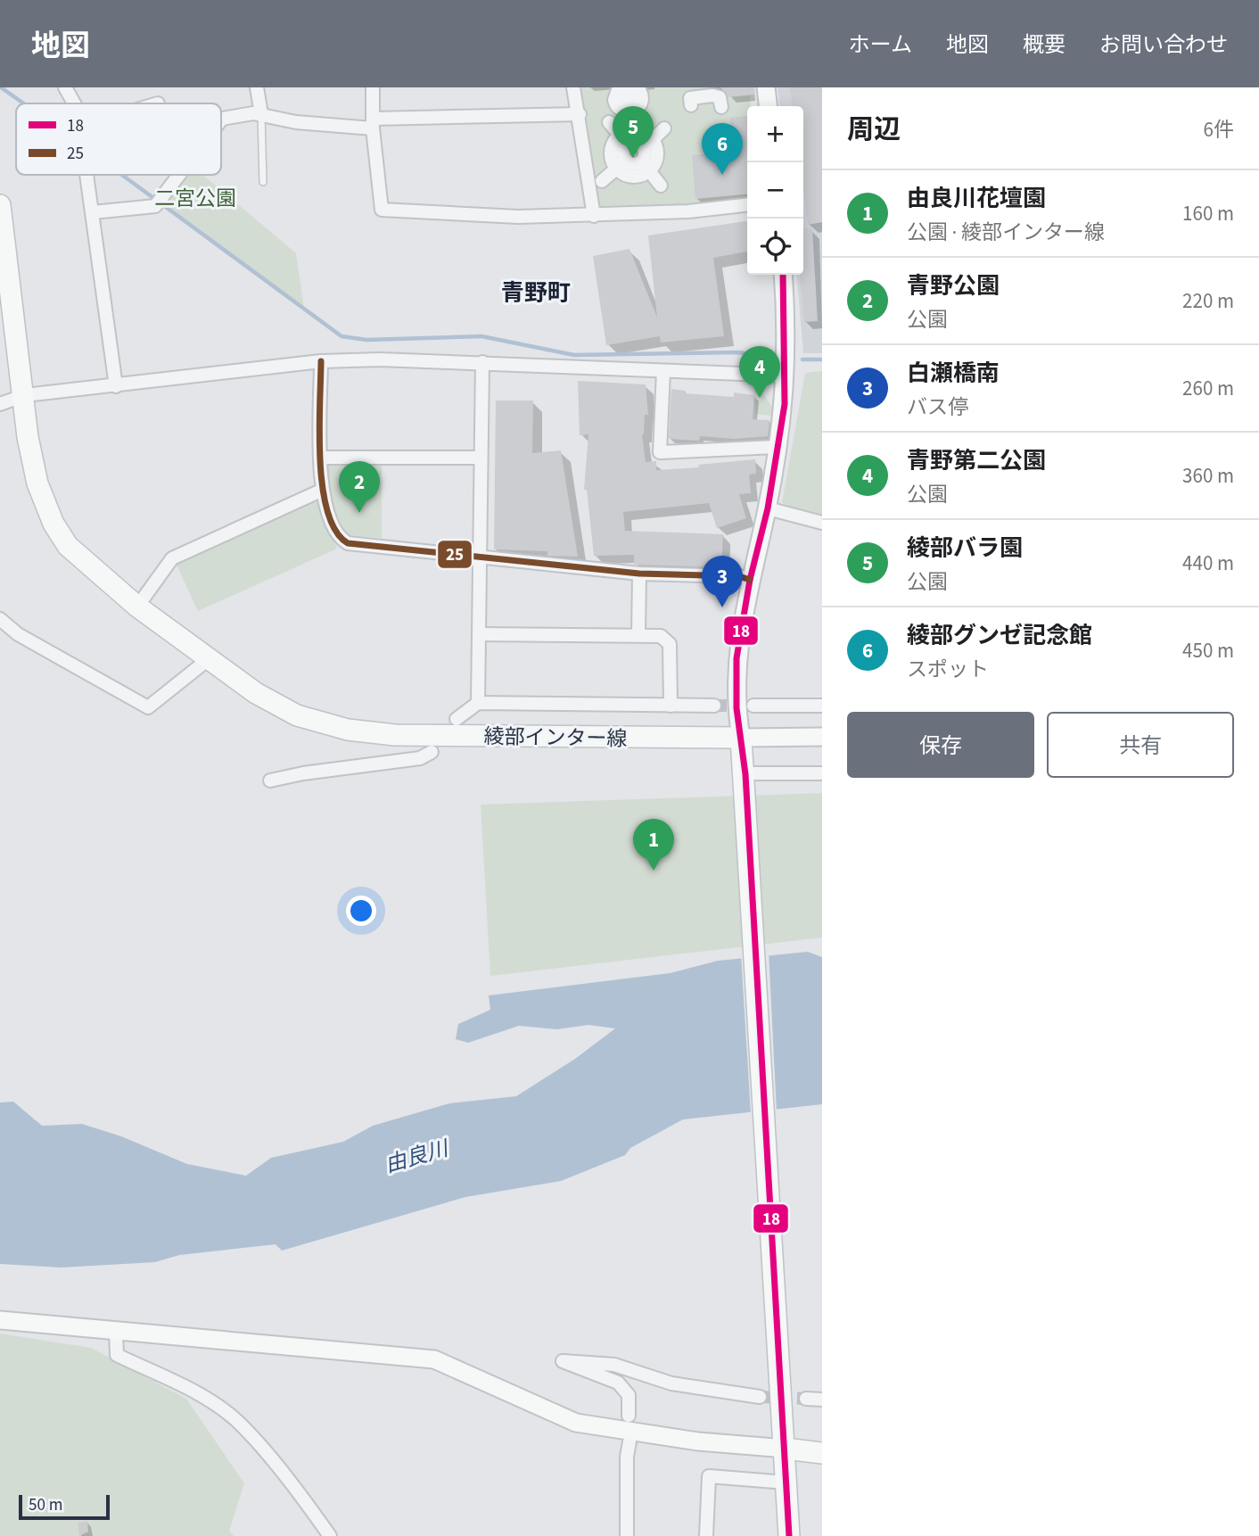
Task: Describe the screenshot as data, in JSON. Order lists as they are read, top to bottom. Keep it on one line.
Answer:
{"streets":{"main road":["綾部インター線"]},"districts":["青野町"],"water":["由良川"],"parks":["二宮公園"],"lines":["transit line 18","transit line 25"],"legend":["18","25"],"scale_bar":"50 m","page":{"header":"地図","nav":["ホーム","地図","概要","お問い合わせ"],"heading":["周辺","6件"],"map_buttons":["+","−"],"pins":["5","6","4","2","3","1"],"list":[{"mark":"1","name":"由良川花壇園","note":"公園 · 綾部インター線","value":"160 m"},{"mark":"2","name":"青野公園","note":"公園","value":"220 m"},{"mark":"3","name":"白瀬橋南","note":"バス停","value":"260 m"},{"mark":"4","name":"青野第二公園","note":"公園","value":"360 m"},{"mark":"5","name":"綾部バラ園","note":"公園","value":"440 m"},{"mark":"6","name":"綾部グンゼ記念館","note":"スポット","value":"450 m"}],"buttons":["保存","共有"],"scale":"50 m"}}
